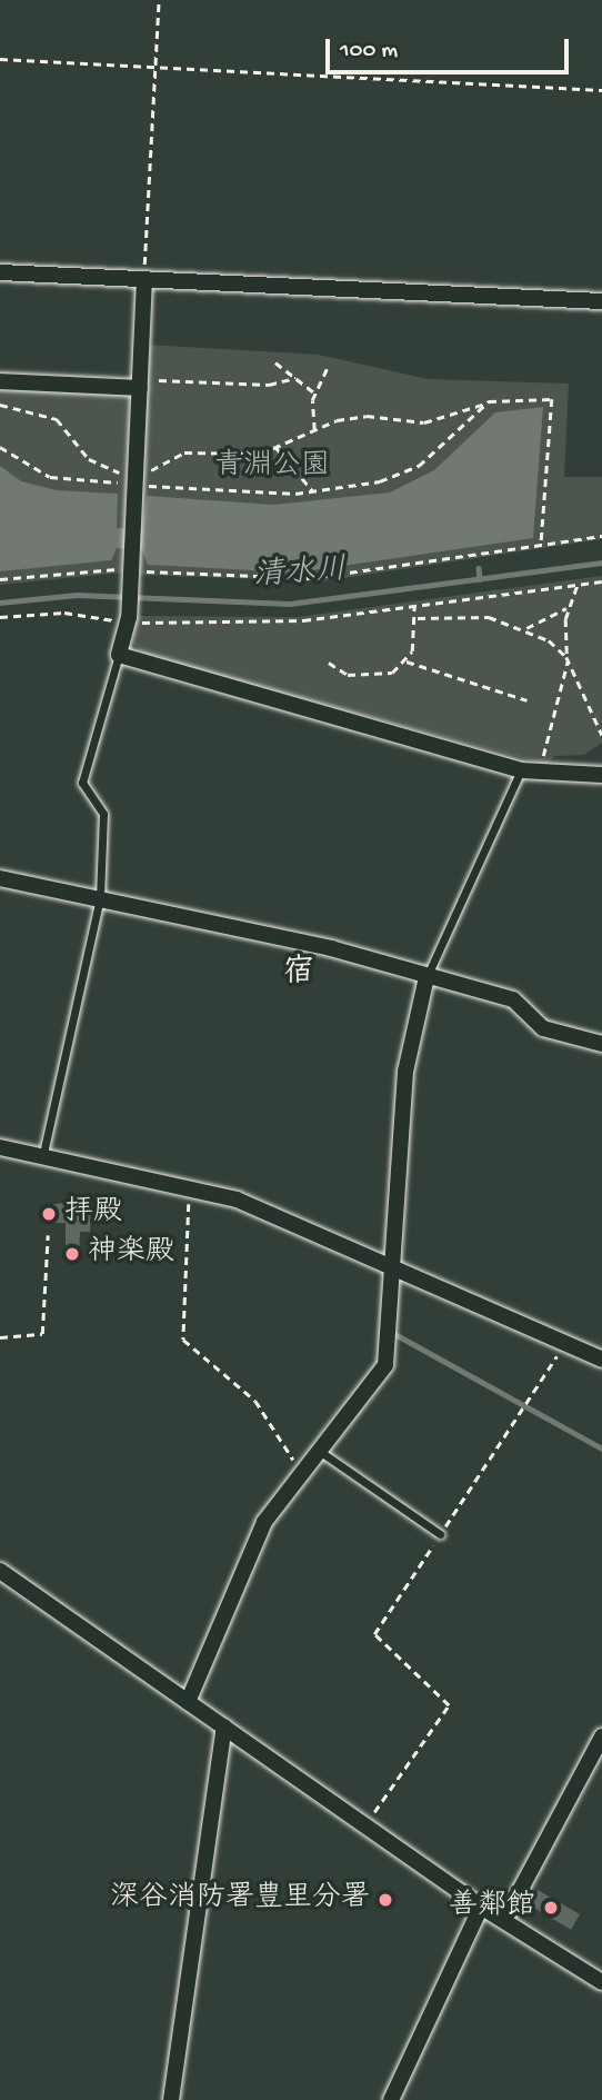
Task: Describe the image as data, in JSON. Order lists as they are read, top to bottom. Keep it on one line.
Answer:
{"districts":["宿"],"water":["清水川"],"parks":["青淵公園"],"places":["拝殿","神楽殿","深谷消防署豊里分署","善鄰館"],"scale_bar":"100 m"}
